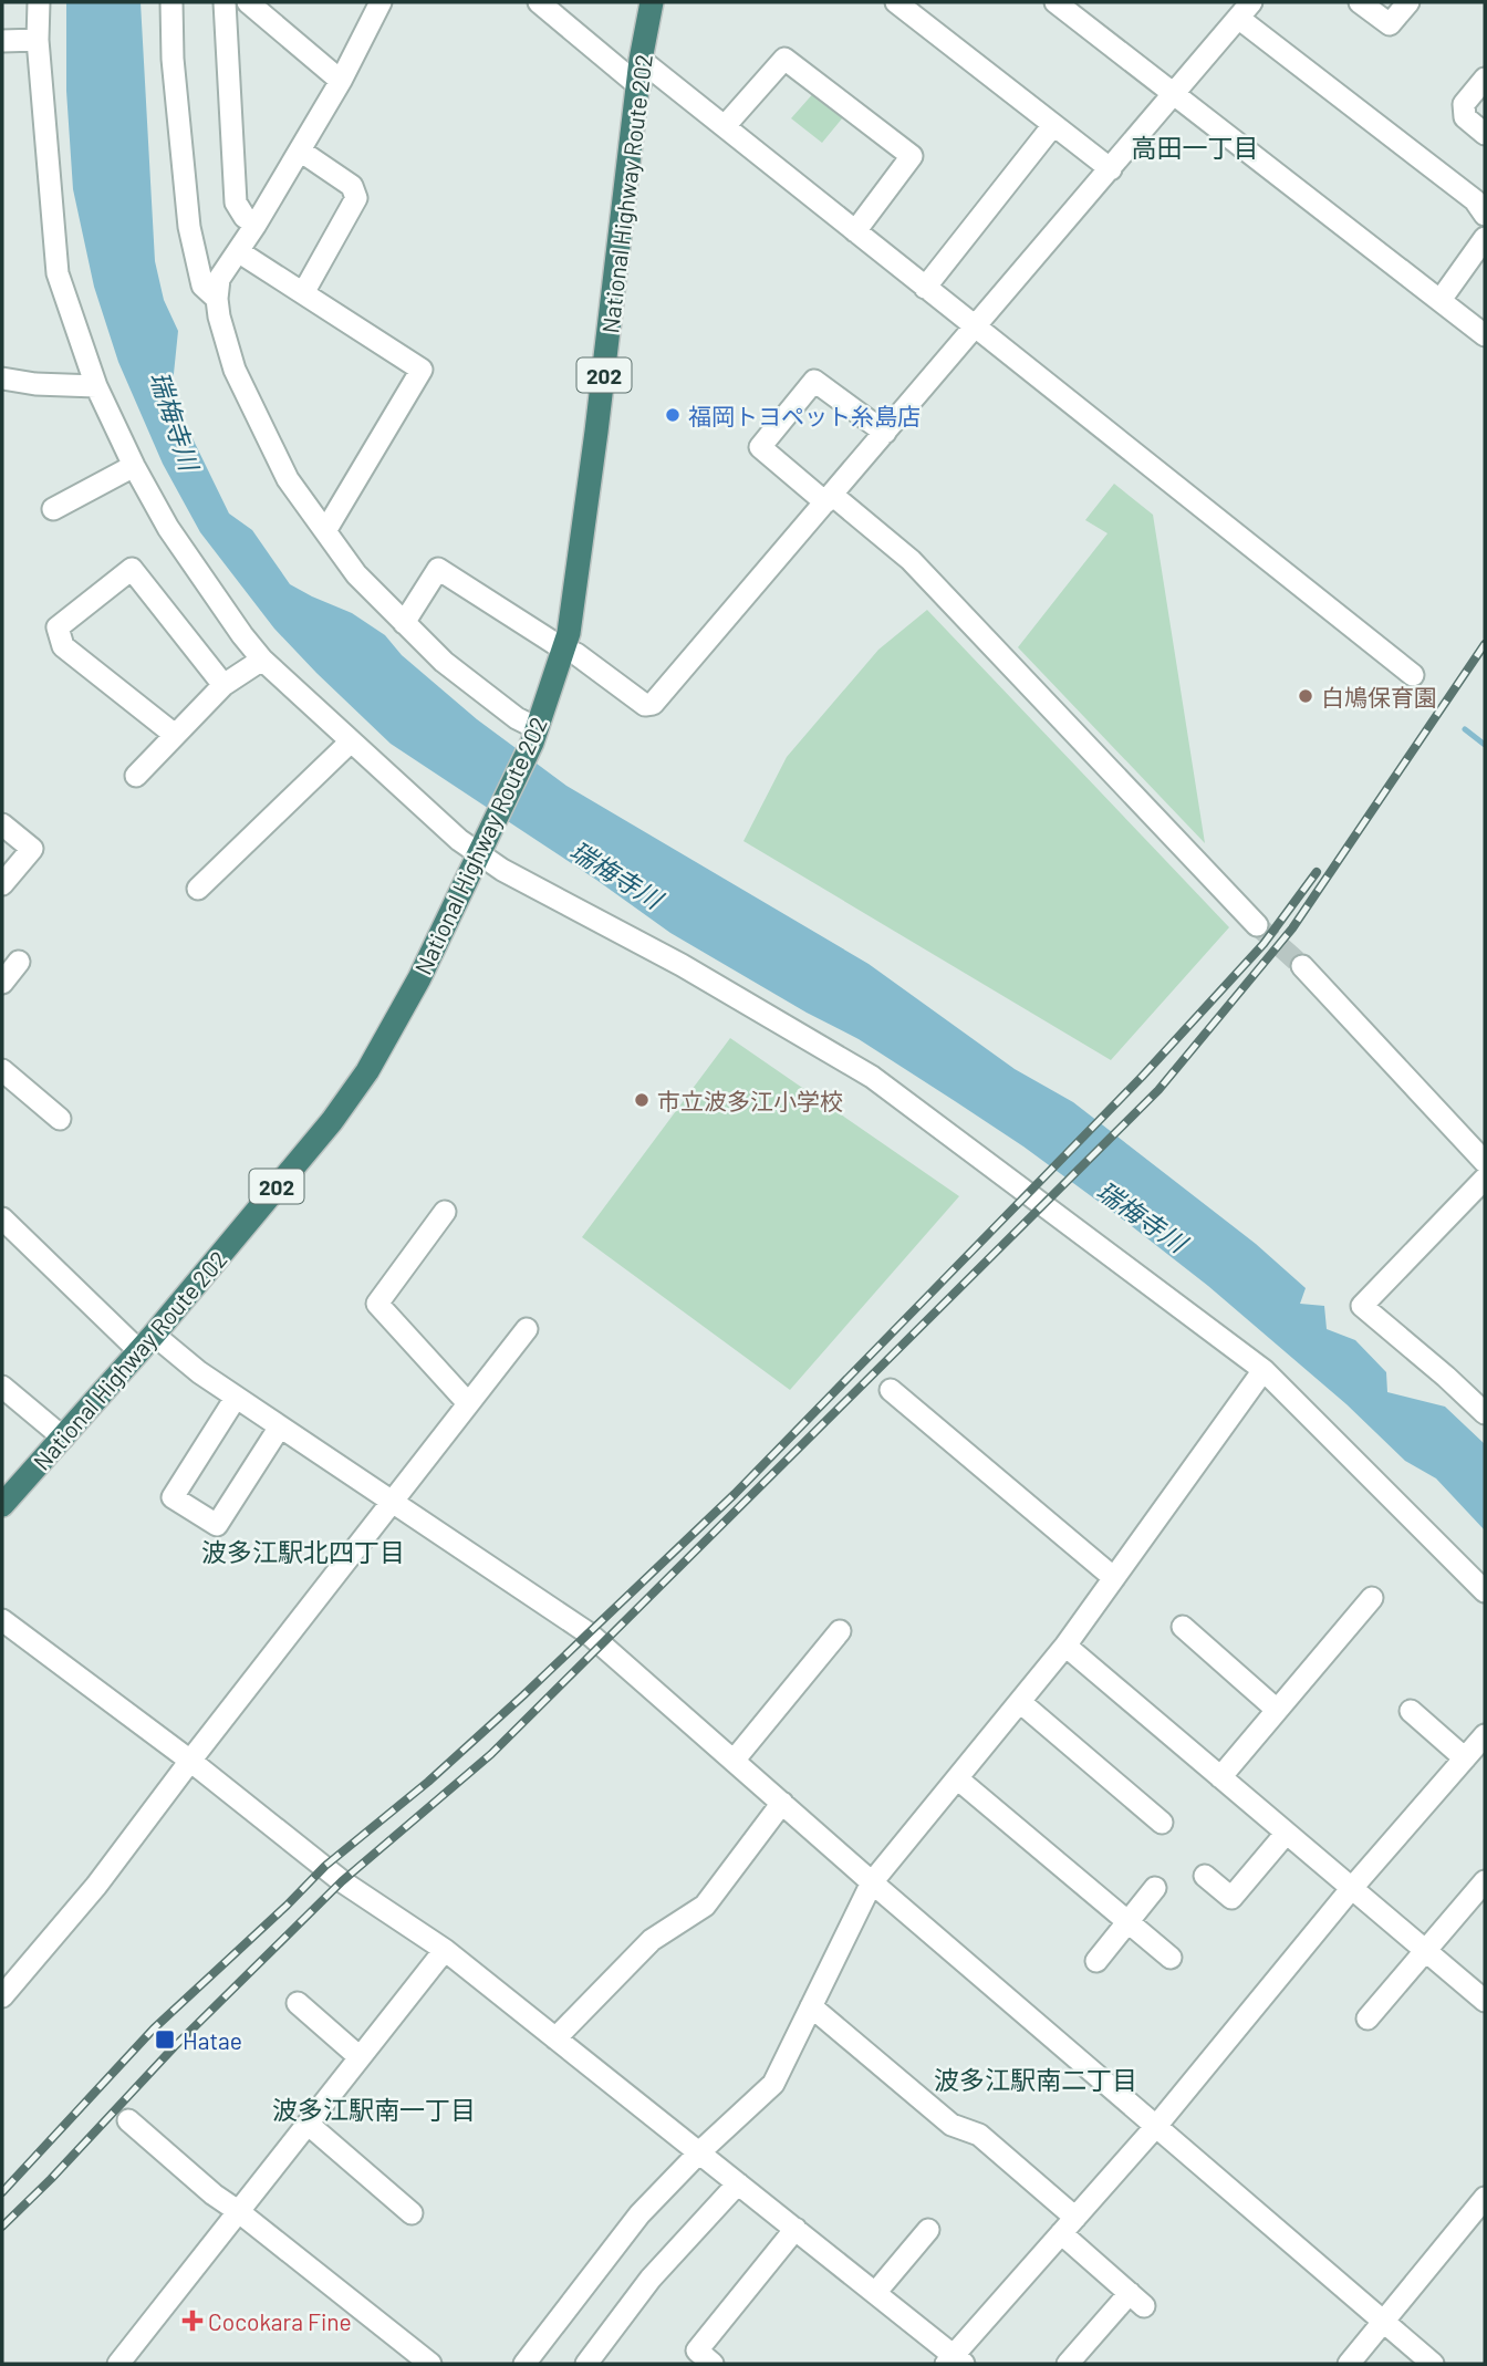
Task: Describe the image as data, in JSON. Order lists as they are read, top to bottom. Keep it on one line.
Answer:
{"streets":{"highway":["National Highway Route 202","202"]},"districts":["高田一丁目","波多江駅北四丁目","波多江駅南二丁目","波多江駅南一丁目"],"water":["瑞梅寺川"],"places":{"other":["福岡トヨペット糸島店","白鳩保育園","市立波多江小学校"],"transit":["Hatae"],"health":["Cocokara Fine"]}}
